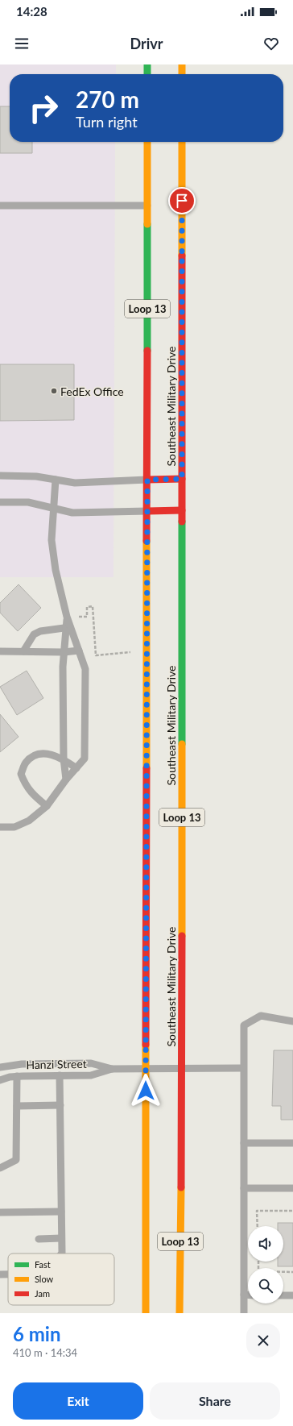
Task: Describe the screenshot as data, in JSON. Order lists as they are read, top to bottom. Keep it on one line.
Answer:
{"streets":{"main road":["Loop 13","Southeast Military Drive"],"lane":["Hanzi Street"]},"crossings":[["Southeast Military Drive","Hanzi Street"]],"places":["FedEx Office"],"legend":["Fast","Slow","Jam"],"page":{"status":"14:28","header":"Drivr","turn":["270 m","Turn right"],"heading":["6 min","410 m · 14:34"],"buttons":["Exit","Share"]}}
